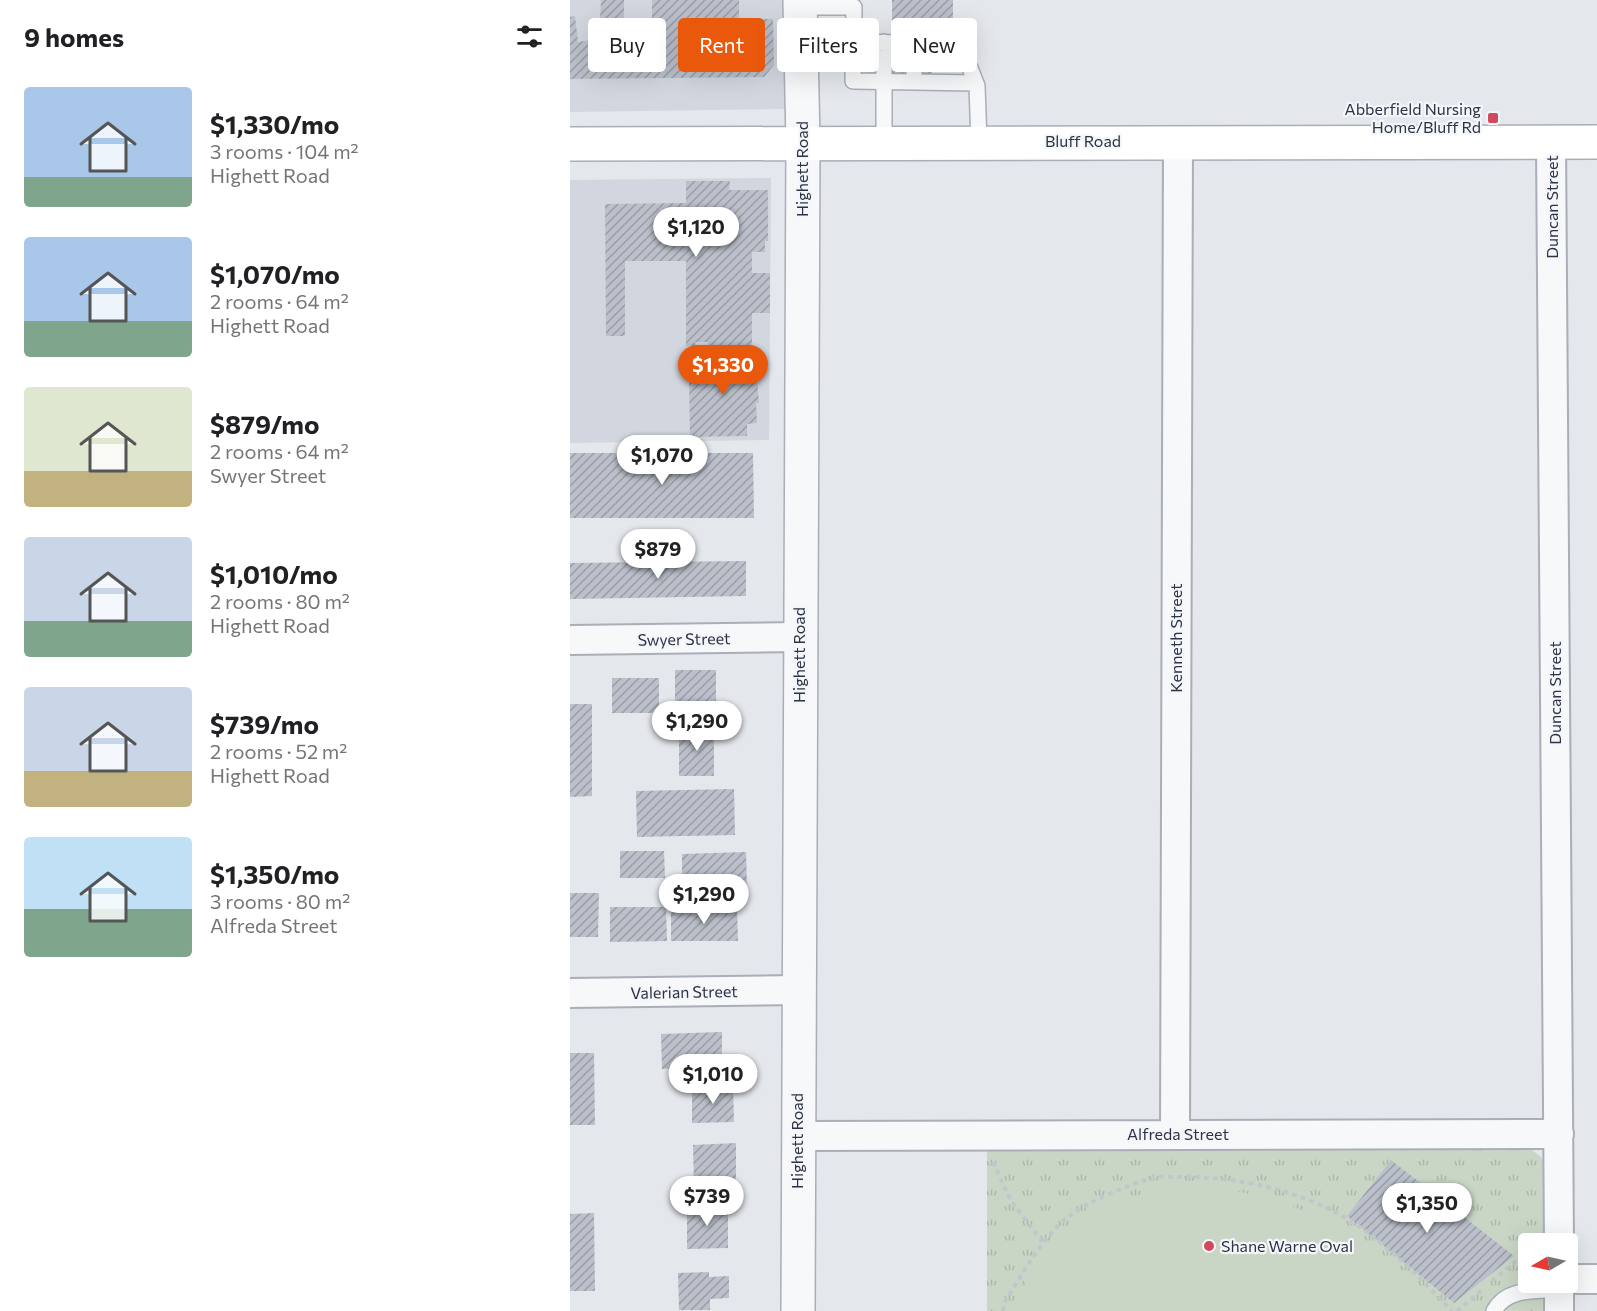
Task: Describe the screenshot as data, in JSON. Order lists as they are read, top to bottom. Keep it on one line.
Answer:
{"streets":{"main road":["Bluff Road"],"street":["Highett Road","Duncan Street","Kenneth Street","Swyer Street","Valerian Street","Alfreda Street"]},"crossings":[["Bluff Road","Highett Road"],["Bluff Road","Duncan Street"],["Bluff Road","Kenneth Street"],["Highett Road","Swyer Street"],["Highett Road","Valerian Street"],["Highett Road","Alfreda Street"],["Duncan Street","Alfreda Street"],["Kenneth Street","Alfreda Street"]],"places":{"transit":["Abberfield Nursing Home/Bluff Rd"],"other":["Shane Warne Oval"]},"north":"left","page":{"heading":"9 homes","chip":["Buy","Rent","Filters","New"],"list":[{"name":"$1,330/mo","note":"3 rooms · 104 m² · Highett Road"},{"name":"$1,070/mo","note":"2 rooms · 64 m² · Highett Road"},{"name":"$879/mo","note":"2 rooms · 64 m² · Swyer Street"},{"name":"$1,010/mo","note":"2 rooms · 80 m² · Highett Road"},{"name":"$739/mo","note":"2 rooms · 52 m² · Highett Road"},{"name":"$1,350/mo","note":"3 rooms · 80 m² · Alfreda Street"}],"price":["$1,120","$1,330","$1,070","$879","$1,290","$1,290","$1,010","$739","$1,350"]}}
